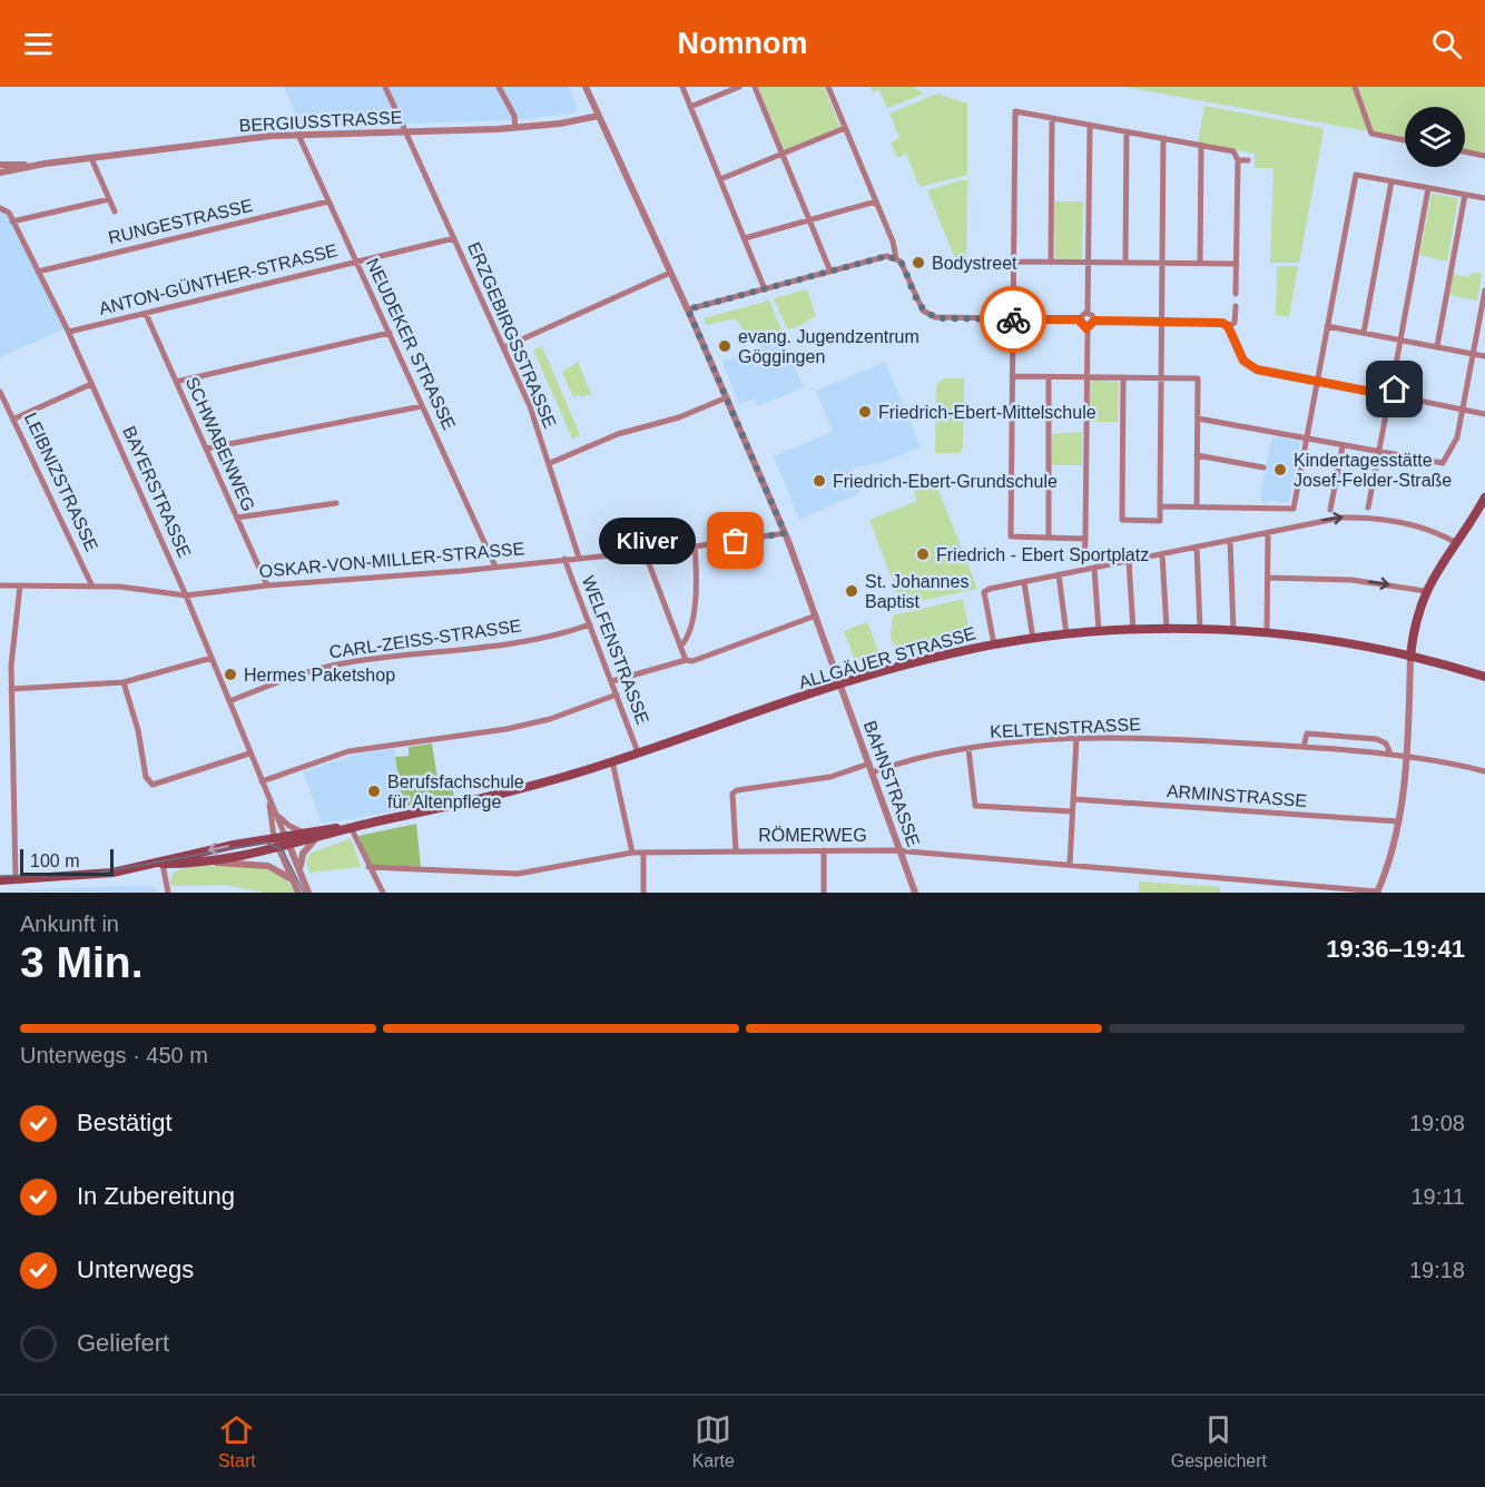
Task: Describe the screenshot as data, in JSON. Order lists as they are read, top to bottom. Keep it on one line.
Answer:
{"streets":{"main road":["ALLGÄUER STRASSE"],"street":["BERGIUSSTRASSE","RUNGESTRASSE","ANTON-GÜNTHER-STRASSE","ERZGEBIRGSSTRASSE","NEUDEKER STRASSE","SCHWABENWEG","LEIBNIZSTRASSE","BAYERSTRASSE","OSKAR-VON-MILLER-STRASSE","CARL-ZEISS-STRASSE","WELFENSTRASSE","KELTENSTRASSE","BAHNSTRASSE","ARMINSTRASSE","RÖMERWEG"]},"crossings":[["BERGIUSSTRASSE","ERZGEBIRGSSTRASSE"],["BERGIUSSTRASSE","NEUDEKER STRASSE"],["BERGIUSSTRASSE","BAHNSTRASSE"],["RUNGESTRASSE","NEUDEKER STRASSE"],["RUNGESTRASSE","BAYERSTRASSE"],["ANTON-GÜNTHER-STRASSE","ERZGEBIRGSSTRASSE"],["ANTON-GÜNTHER-STRASSE","NEUDEKER STRASSE"],["ANTON-GÜNTHER-STRASSE","SCHWABENWEG"],["ANTON-GÜNTHER-STRASSE","BAYERSTRASSE"],["ERZGEBIRGSSTRASSE","OSKAR-VON-MILLER-STRASSE"],["NEUDEKER STRASSE","OSKAR-VON-MILLER-STRASSE"],["SCHWABENWEG","OSKAR-VON-MILLER-STRASSE"],["LEIBNIZSTRASSE","OSKAR-VON-MILLER-STRASSE"],["BAYERSTRASSE","OSKAR-VON-MILLER-STRASSE"],["BAYERSTRASSE","CARL-ZEISS-STRASSE"],["BAYERSTRASSE","ALLGÄUER STRASSE"],["OSKAR-VON-MILLER-STRASSE","WELFENSTRASSE"],["OSKAR-VON-MILLER-STRASSE","BAHNSTRASSE"],["CARL-ZEISS-STRASSE","WELFENSTRASSE"],["WELFENSTRASSE","ALLGÄUER STRASSE"],["ALLGÄUER STRASSE","BAHNSTRASSE"],["KELTENSTRASSE","BAHNSTRASSE"],["BAHNSTRASSE","RÖMERWEG"]],"places":["Bodystreet","evang. Jugendzentrum Göggingen","Friedrich-Ebert-Mittelschule","Kindertagesstätte Josef-Felder-Straße","Friedrich-Ebert-Grundschule","Kliver","Friedrich - Ebert Sportplatz","St. Johannes Baptist","Hermes Paketshop","Berufsfachschule für Altenpflege"],"scale_bar":"100 m","page":{"header":"Nomnom","bubble":"Kliver","scale":"100 m","heading":["3 Min.","Ankunft in","19:36–19:41"],"bar":"Unterwegs · 450 m","list":[["Bestätigt","19:08"],["In Zubereitung","19:11"],["Unterwegs","19:18"],"Geliefert"],"tabs":["Start","Karte","Gespeichert"]}}
